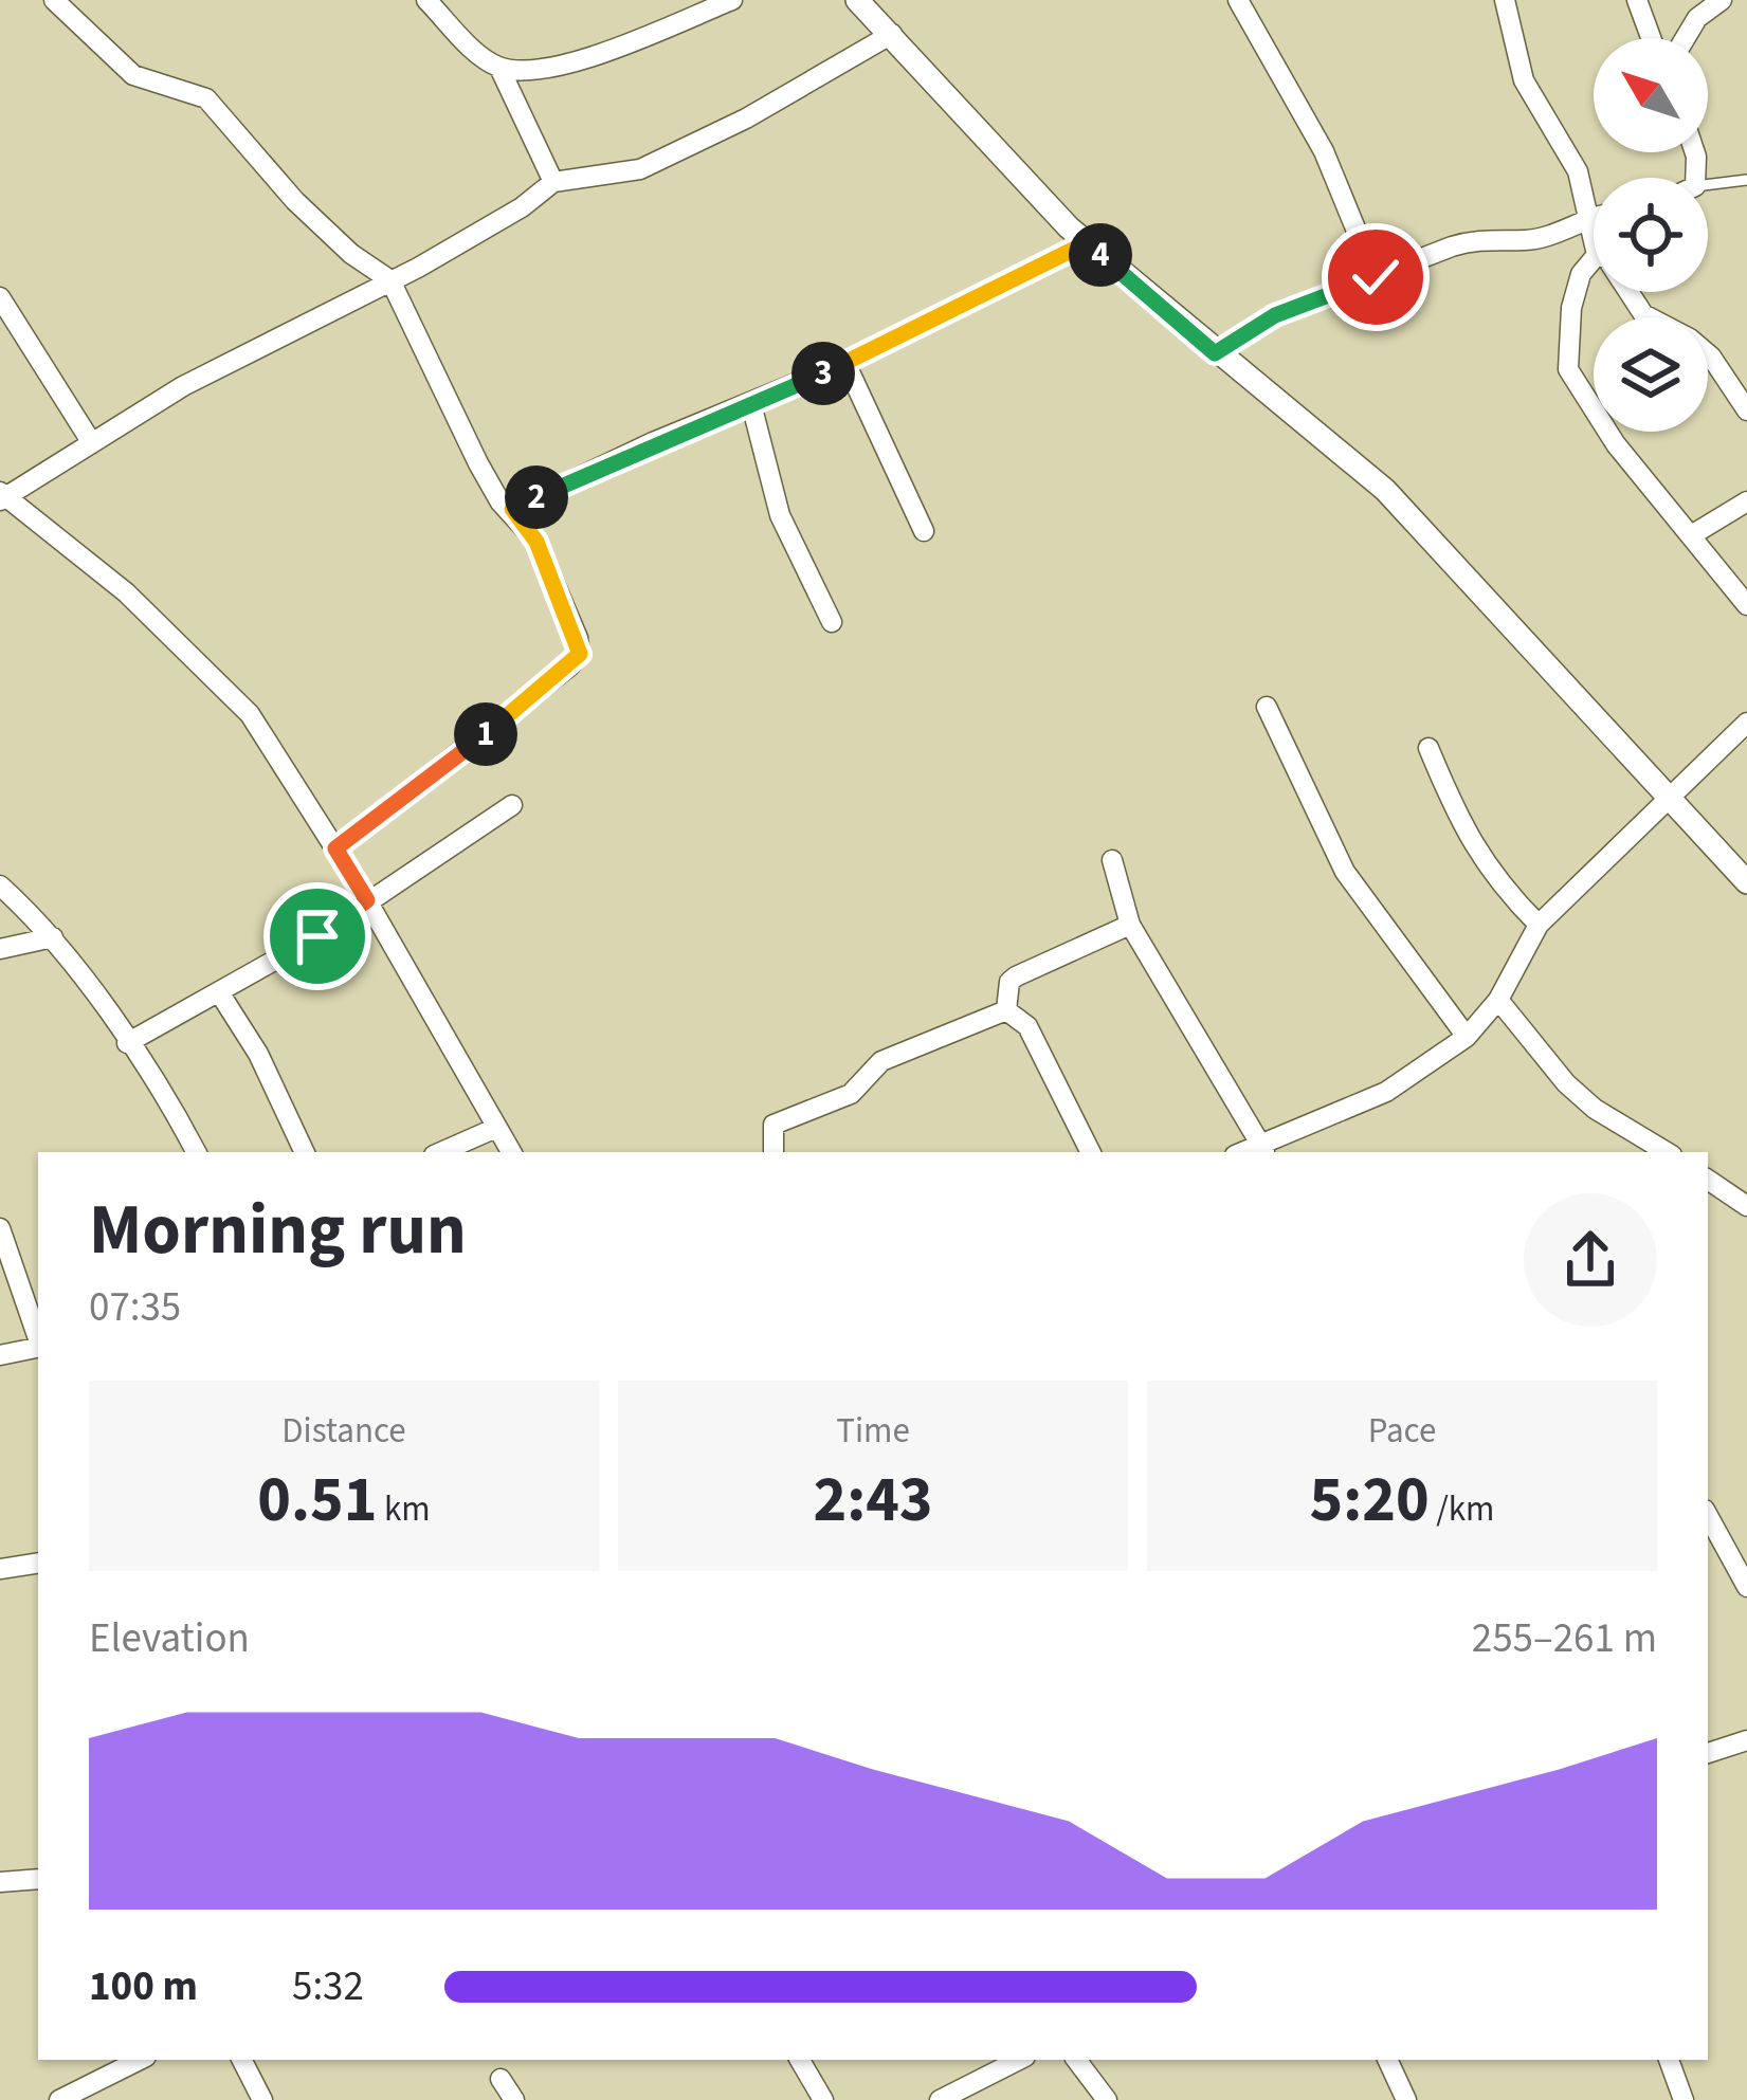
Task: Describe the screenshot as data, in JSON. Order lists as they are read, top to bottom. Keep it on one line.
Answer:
{"north":"top left","page":{"pins":["4","3","2","1"],"heading":["Morning run","07:35"],"stats":[["Distance","0.51 km"],["Time","2:43"],["Pace","5:20 /km"]],"chart":["Elevation","255–261 m"],"list":[{"name":"100 m","note":"5:32"}]}}
